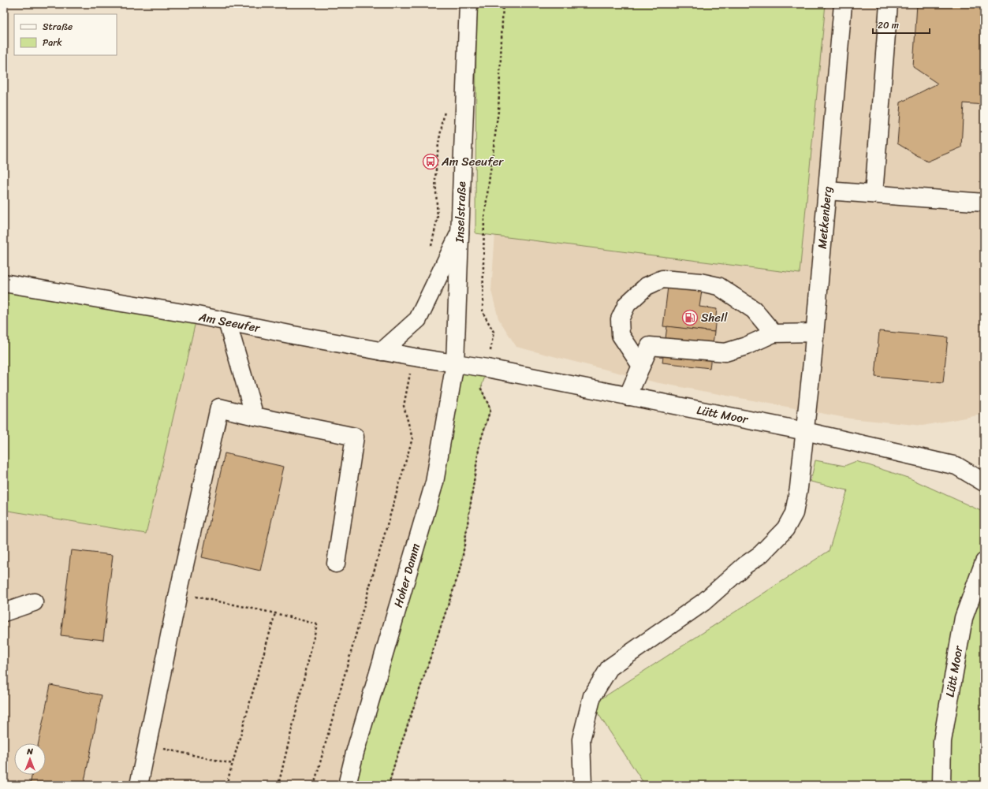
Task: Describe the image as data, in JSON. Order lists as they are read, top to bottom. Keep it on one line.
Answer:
{"streets":{"main road":["Inselstraße","Metkenberg","Am Seeufer","Lütt Moor","Hoher Damm"]},"crossings":[["Inselstraße","Am Seeufer"],["Inselstraße","Lütt Moor"],["Inselstraße","Hoher Damm"],["Metkenberg","Lütt Moor"],["Am Seeufer","Lütt Moor"],["Am Seeufer","Hoher Damm"],["Lütt Moor","Hoher Damm"]],"places":{"bus stop":["Am Seeufer"],"fuel station":["Shell"]},"legend":["Straße","Park"],"scale_bar":"20 m","north":"top"}
